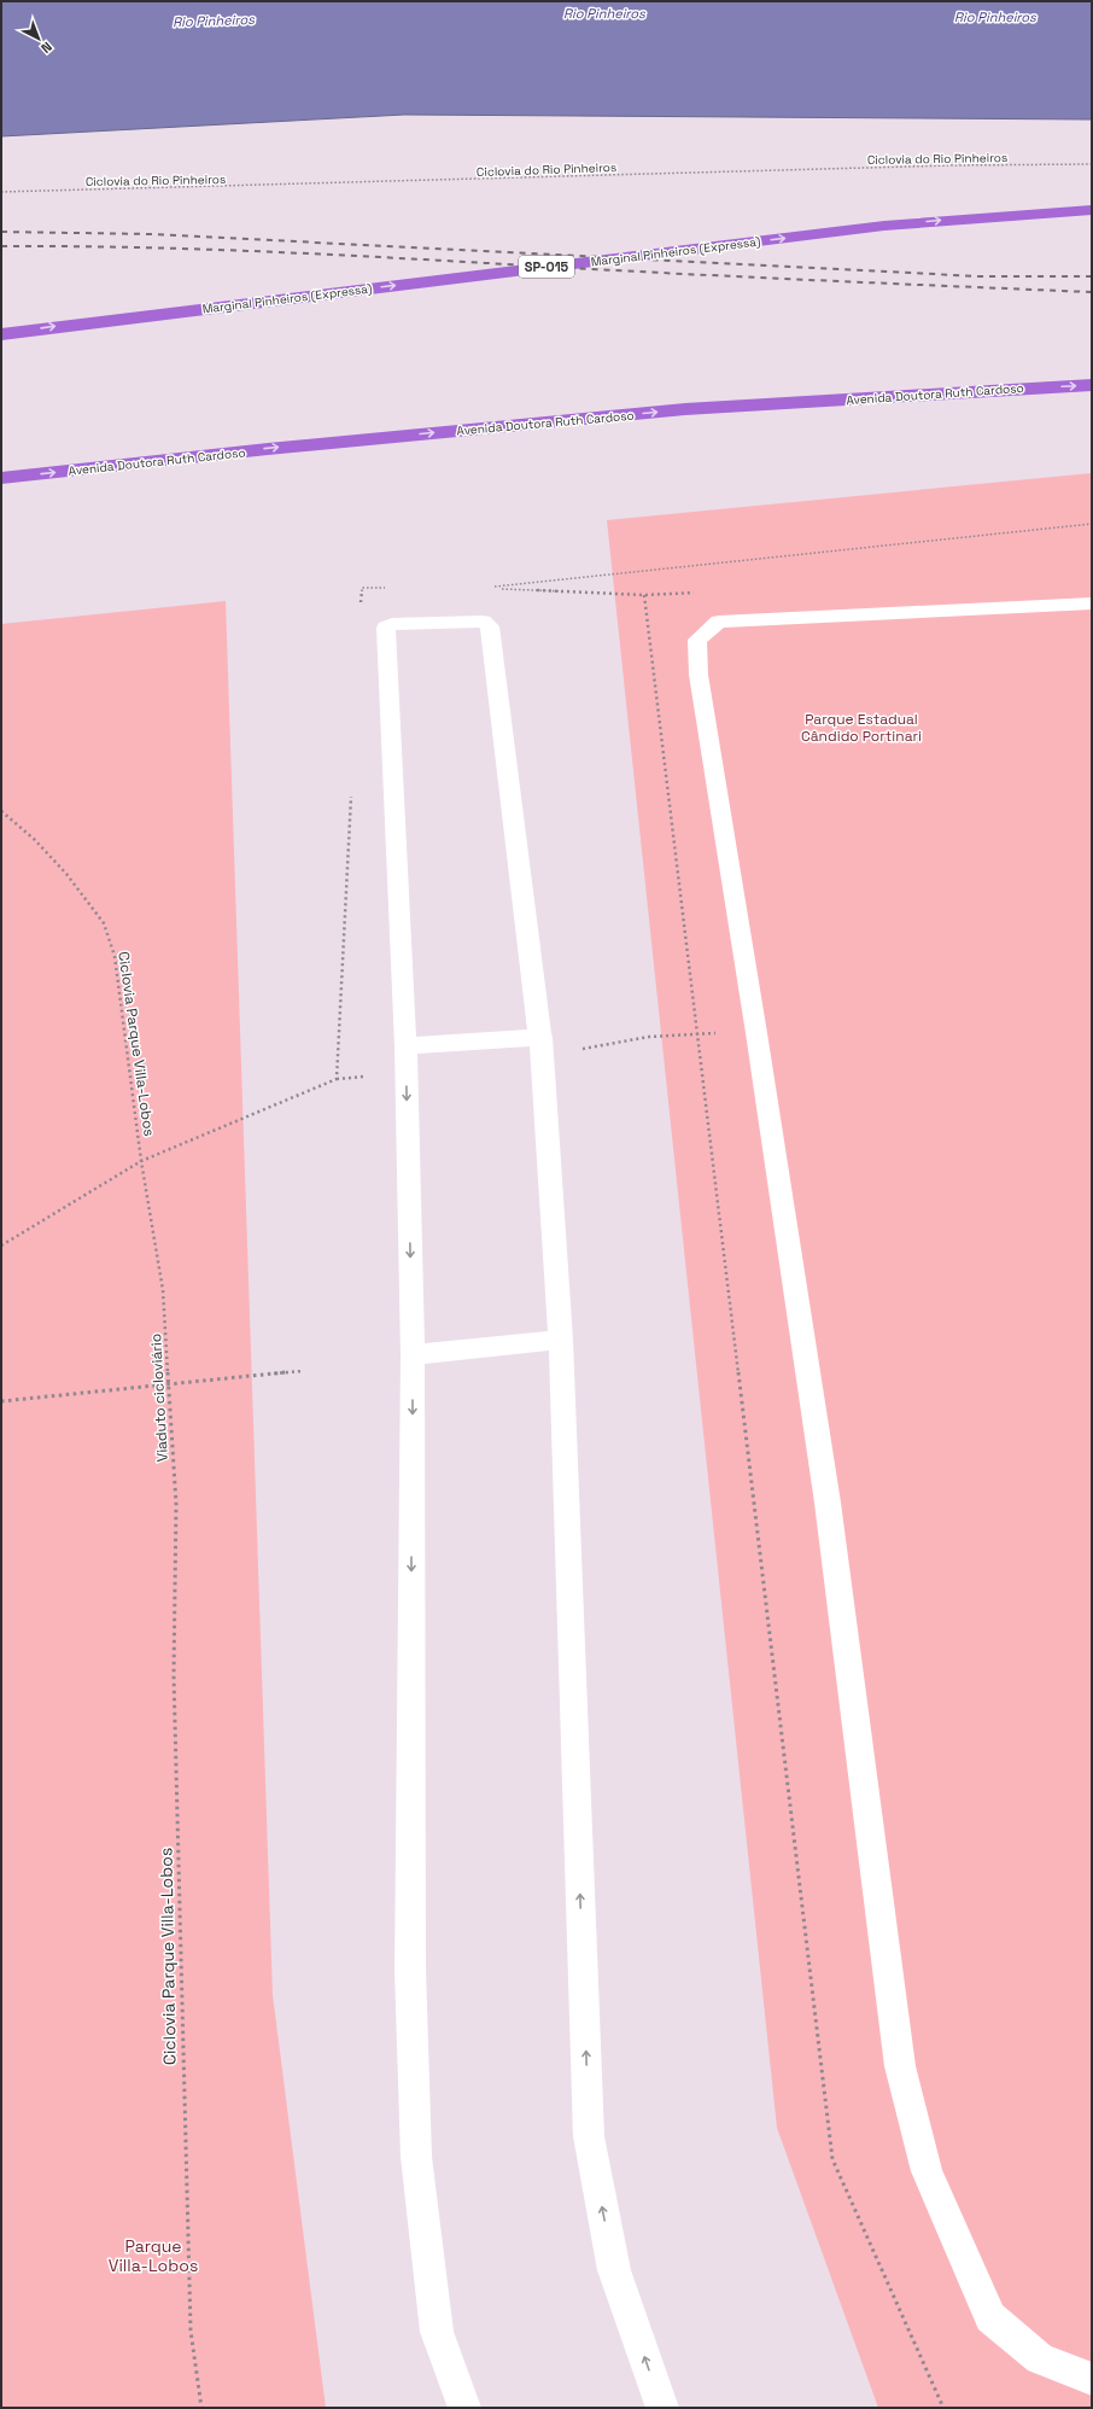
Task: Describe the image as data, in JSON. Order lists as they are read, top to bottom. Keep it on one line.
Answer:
{"streets":{"highway":["Marginal Pinheiros (Expressa)","SP-015","Avenida Doutora Ruth Cardoso"],"path":["Ciclovia do Rio Pinheiros","Ciclovia Parque Villa-Lobos","Viaduto cicloviário"]},"crossings":[["Ciclovia Parque Villa-Lobos","Viaduto cicloviário"]],"one_way":["Marginal Pinheiros (Expressa)","Avenida Doutora Ruth Cardoso"],"water":["Rio Pinheiros"],"parks":["Parque Estadual Cândido Portinari","Parque Villa-Lobos"],"north":"bottom right"}
